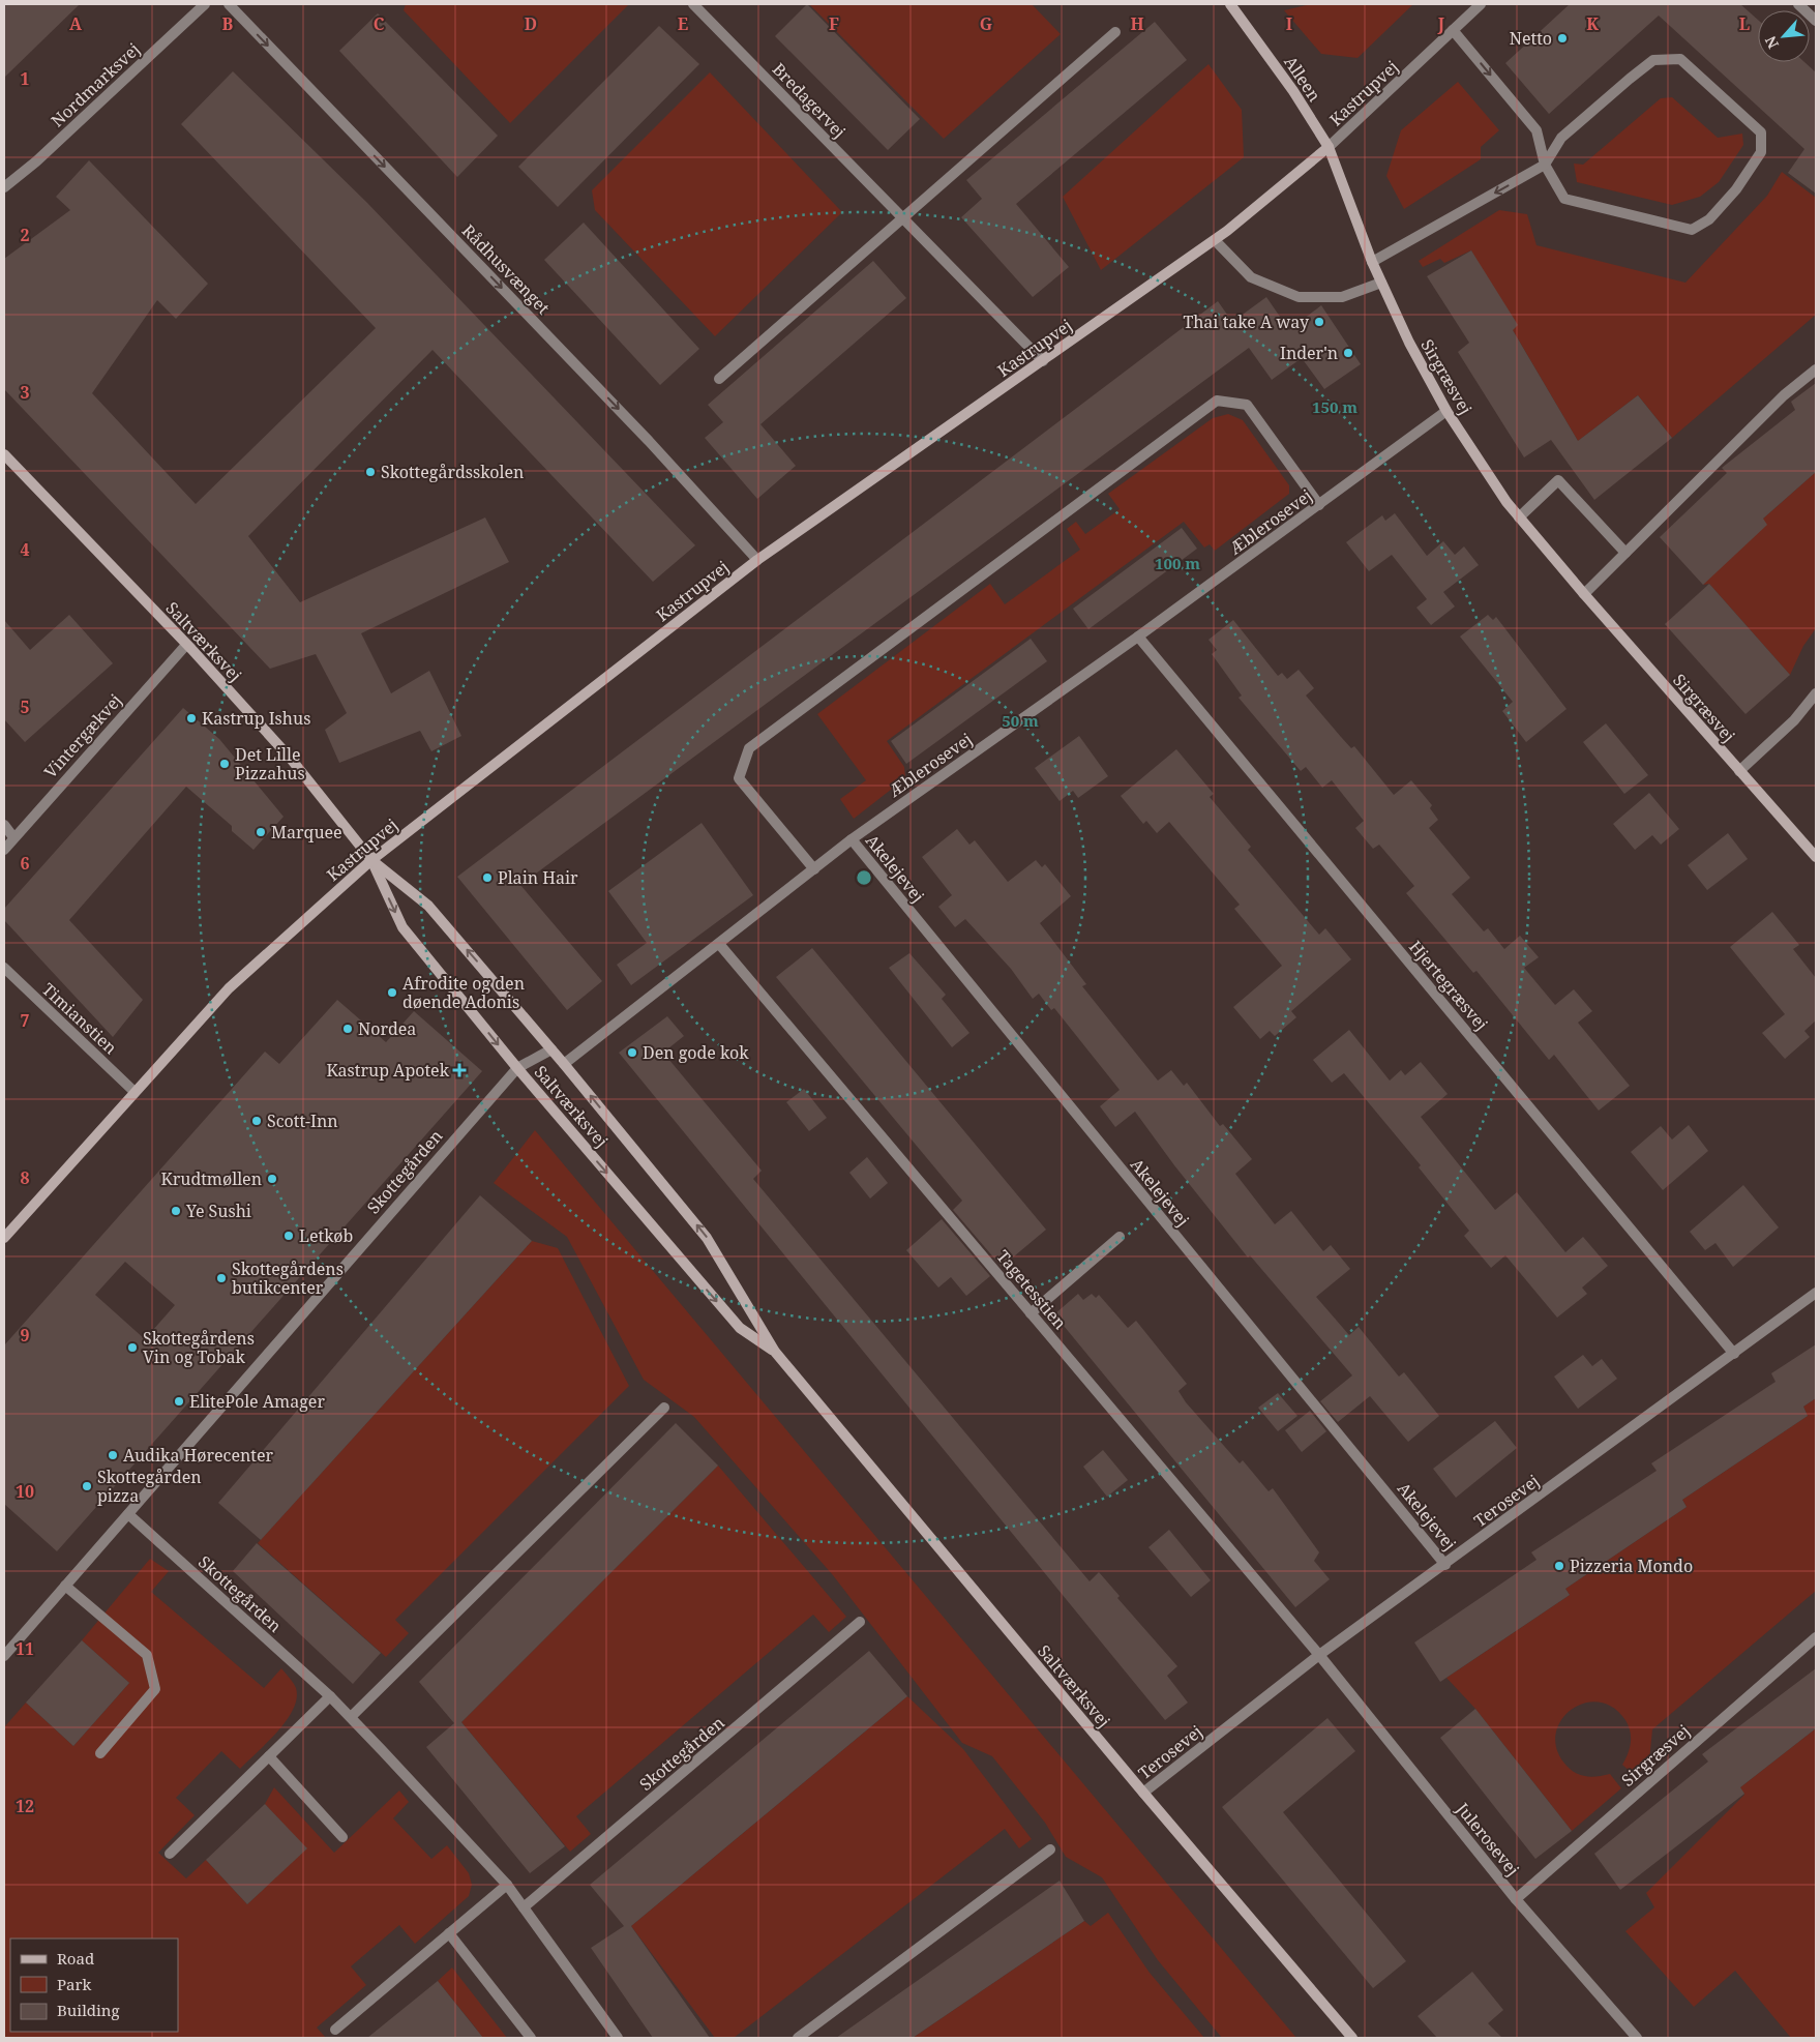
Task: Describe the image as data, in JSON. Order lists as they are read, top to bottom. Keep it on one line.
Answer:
{"streets":{"street":["Alleen","Nordmarksvej","Kastrupvej","Bredagervej","Rådhusvænget","Sirgræsvej","Æblerosevej","Saltværksvej","Vintergækvej","Akelejevej","Hjertegræsvej","Timianstien","Skottegården","Tagetesstien","Terosevej","Julerosevej"]},"crossings":[["Alleen","Kastrupvej"],["Alleen","Sirgræsvej"],["Kastrupvej","Bredagervej"],["Kastrupvej","Rådhusvænget"],["Kastrupvej","Sirgræsvej"],["Kastrupvej","Saltværksvej"],["Kastrupvej","Timianstien"],["Sirgræsvej","Æblerosevej"],["Sirgræsvej","Julerosevej"],["Æblerosevej","Saltværksvej"],["Æblerosevej","Akelejevej"],["Æblerosevej","Hjertegræsvej"],["Æblerosevej","Tagetesstien"],["Saltværksvej","Vintergækvej"],["Saltværksvej","Skottegården"],["Saltværksvej","Terosevej"],["Akelejevej","Terosevej"],["Hjertegræsvej","Terosevej"],["Tagetesstien","Terosevej"],["Tagetesstien","Julerosevej"],["Terosevej","Julerosevej"]],"one_way":["Rådhusvænget"],"places":{"other":["Netto","Thai take A way","Inder'n","Skottegårdsskolen","Kastrup Ishus","Det Lille Pizzahus","Marquee","Plain Hair","Afrodite og den døende Adonis","Nordea","Den gode kok","Scott-Inn","Krudtmøllen","Ye Sushi","Letkøb","Skottegårdens butikcenter","Skottegårdens Vin og Tobak","ElitePole Amager","Audika Hørecenter","Skottegården pizza","Pizzeria Mondo"],"health":["Kastrup Apotek"]},"legend":["Road","Park","Building"],"north":"bottom left","grid":{"columns":["A","B","C","D","E","F","G","H","I","J","K","L"],"rows":["1","2","3","4","5","6","7","8","9","10","11","12"]},"rings":["150 m","100 m","50 m"]}
